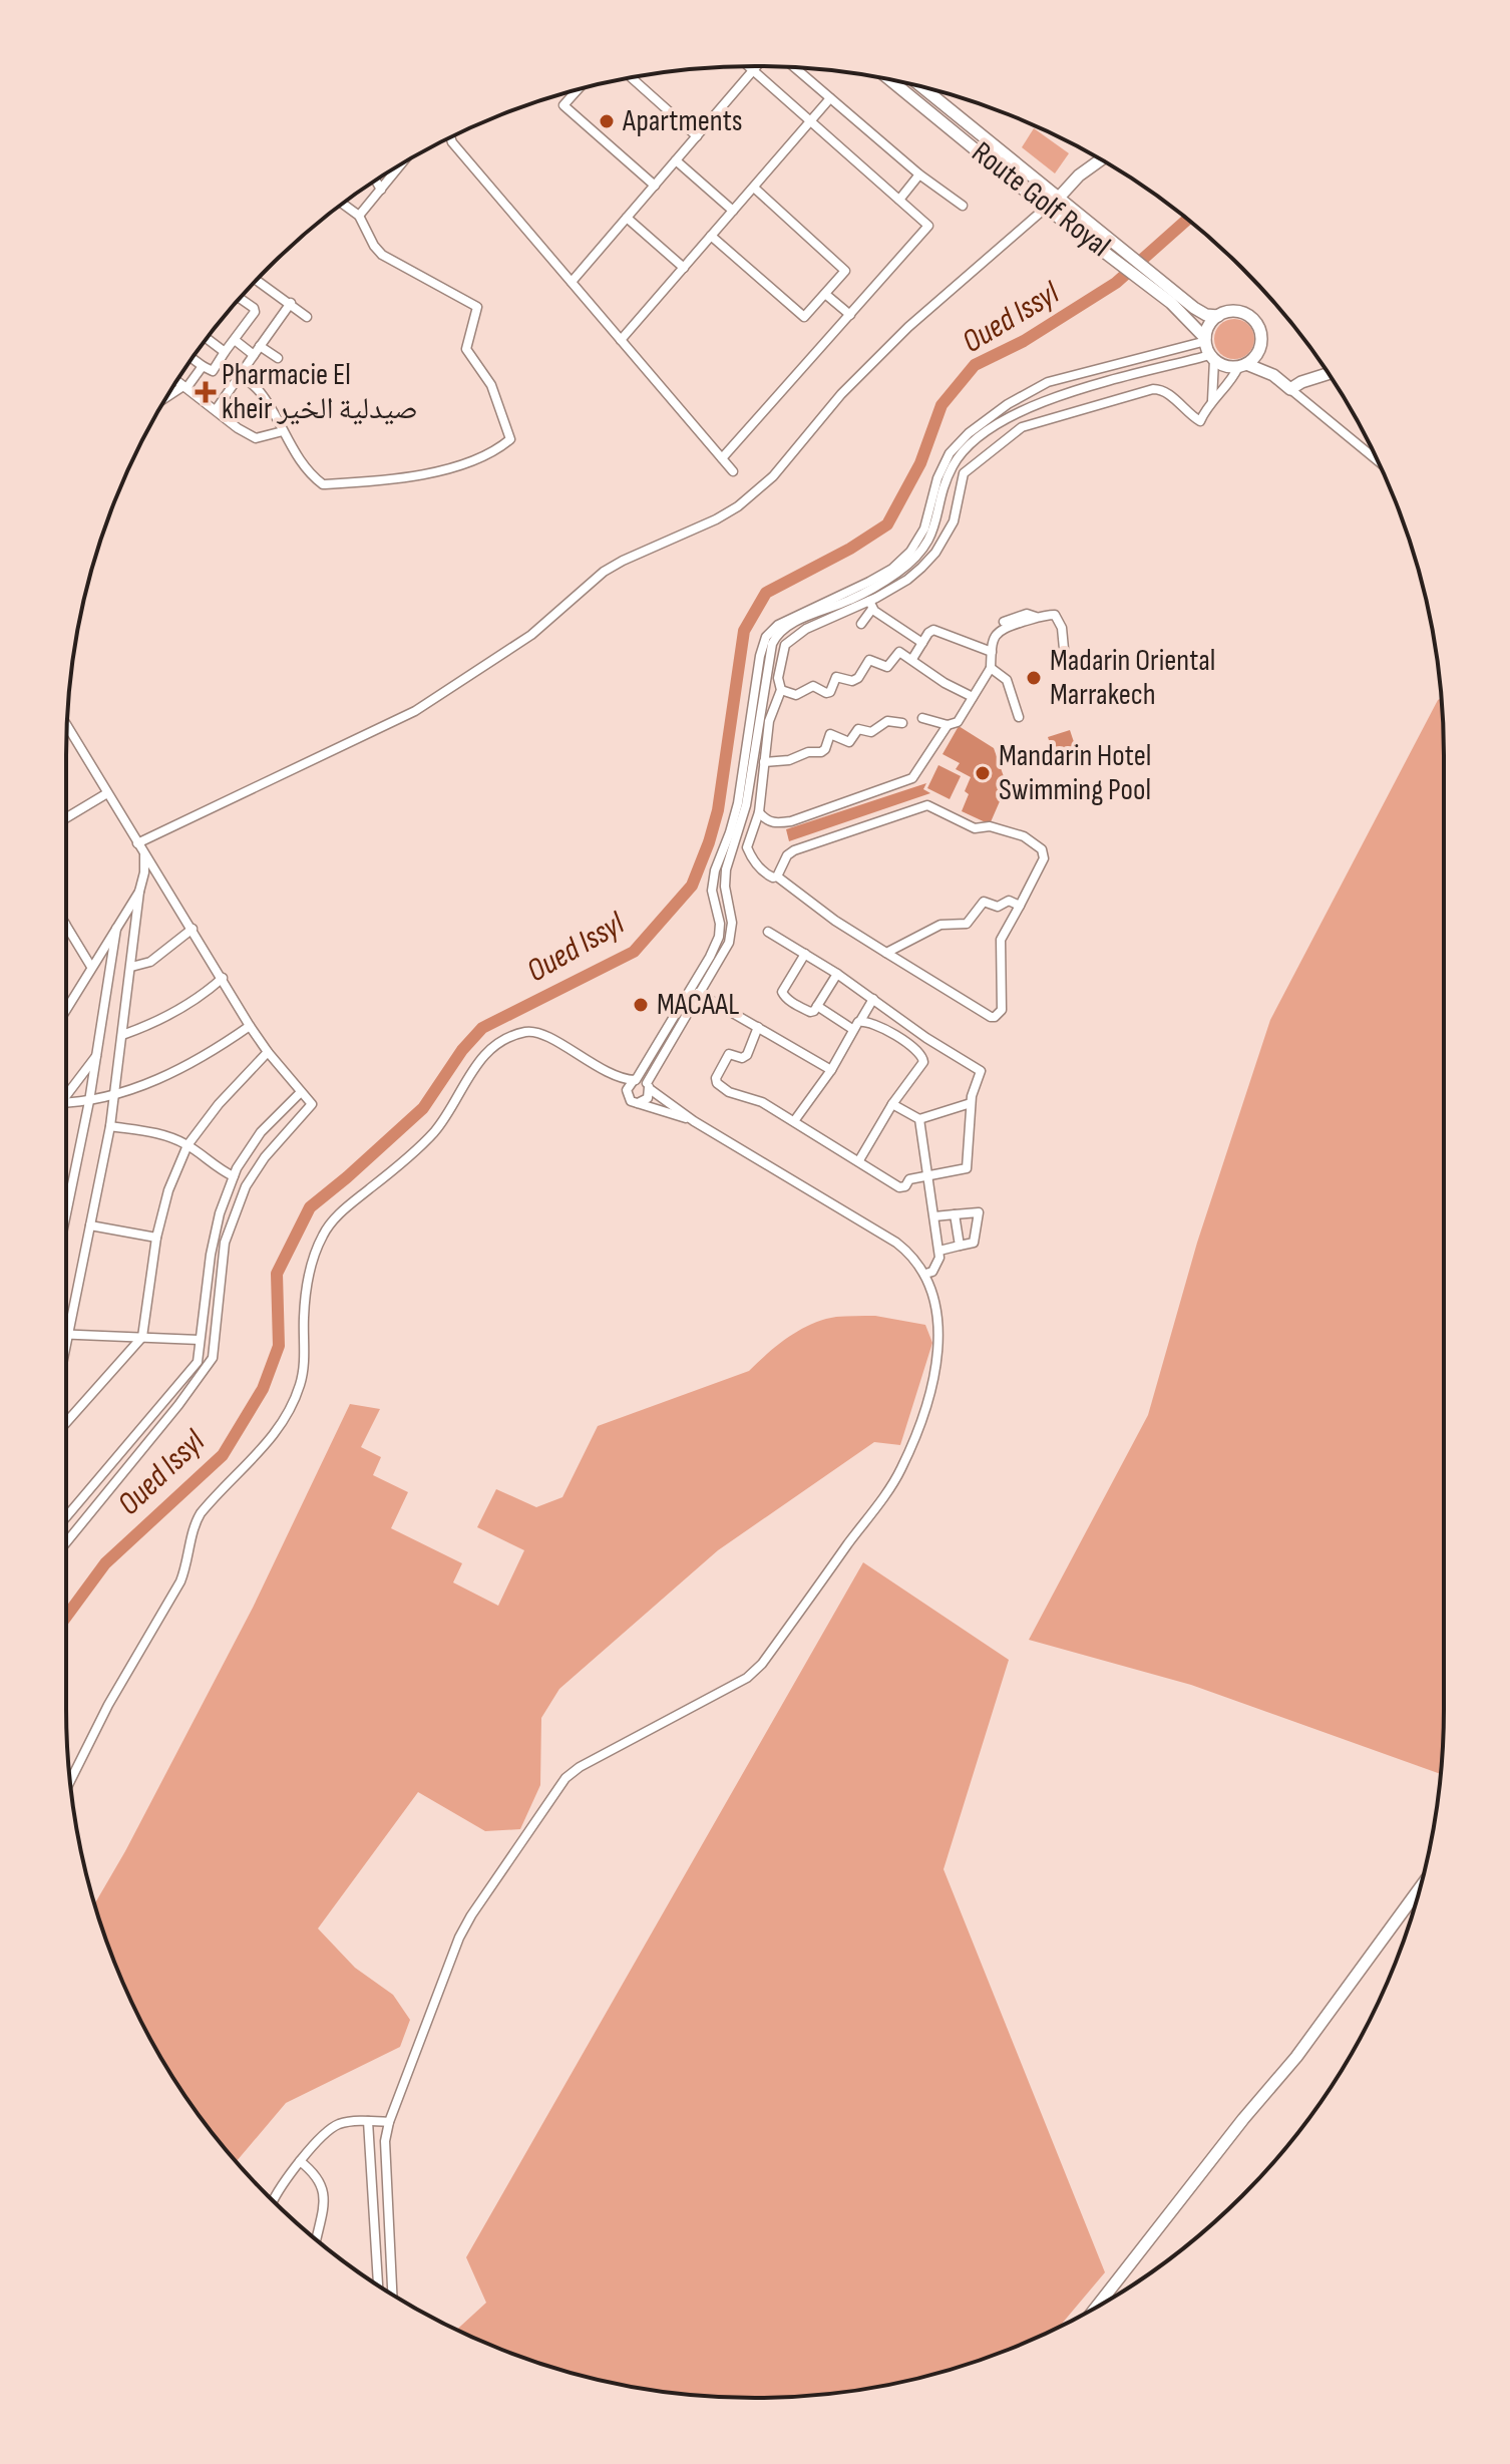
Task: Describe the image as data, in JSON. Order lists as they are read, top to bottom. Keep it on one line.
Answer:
{"streets":{"street":["Route Golf Royal"]},"water":["Oued Issyl"],"places":{"other":["Apartments","Madarin Oriental Marrakech","Mandarin Hotel Swimming Pool","MACAAL"],"health":["Pharmacie El kheir صيدلية الخير"]}}
